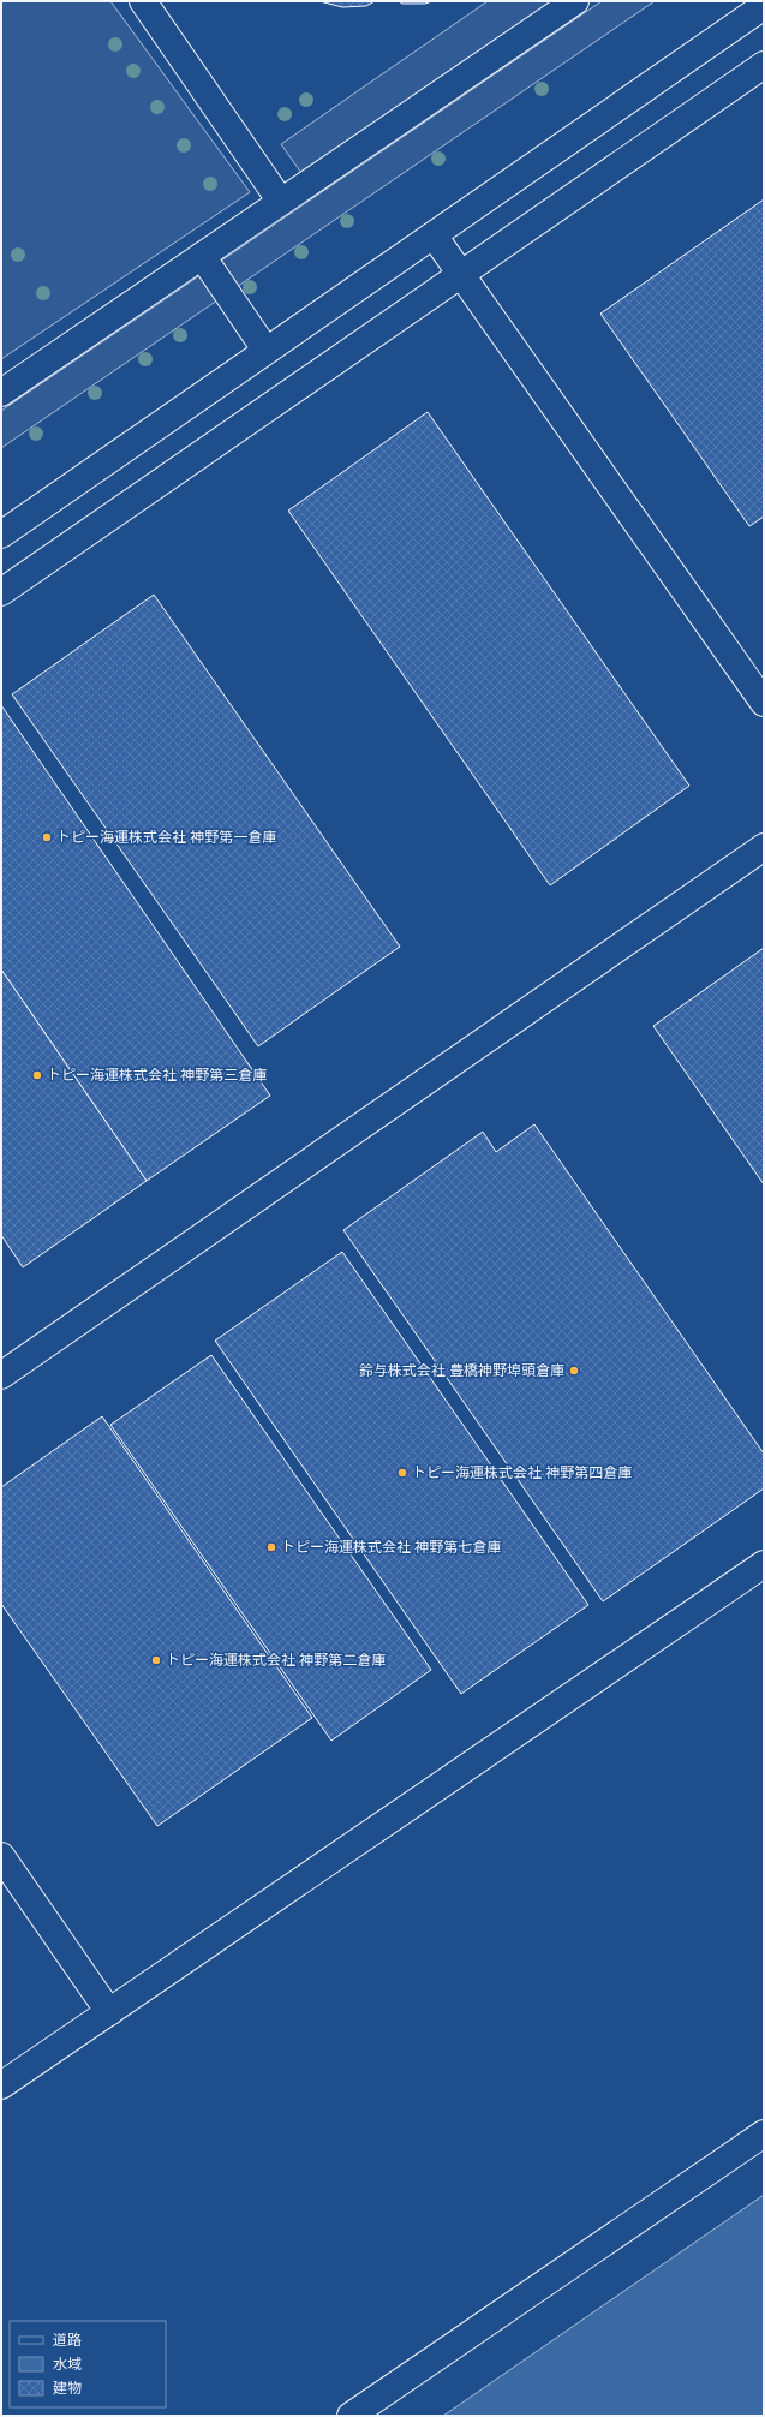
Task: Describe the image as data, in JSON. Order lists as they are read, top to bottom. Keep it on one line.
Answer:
{"places":["トピー海運株式会社 神野第一倉庫","トピー海運株式会社 神野第三倉庫","鈴与株式会社 豊橋神野埠頭倉庫","トピー海運株式会社 神野第四倉庫","トピー海運株式会社 神野第七倉庫","トピー海運株式会社 神野第二倉庫"],"legend":["道路","水域","建物"]}
